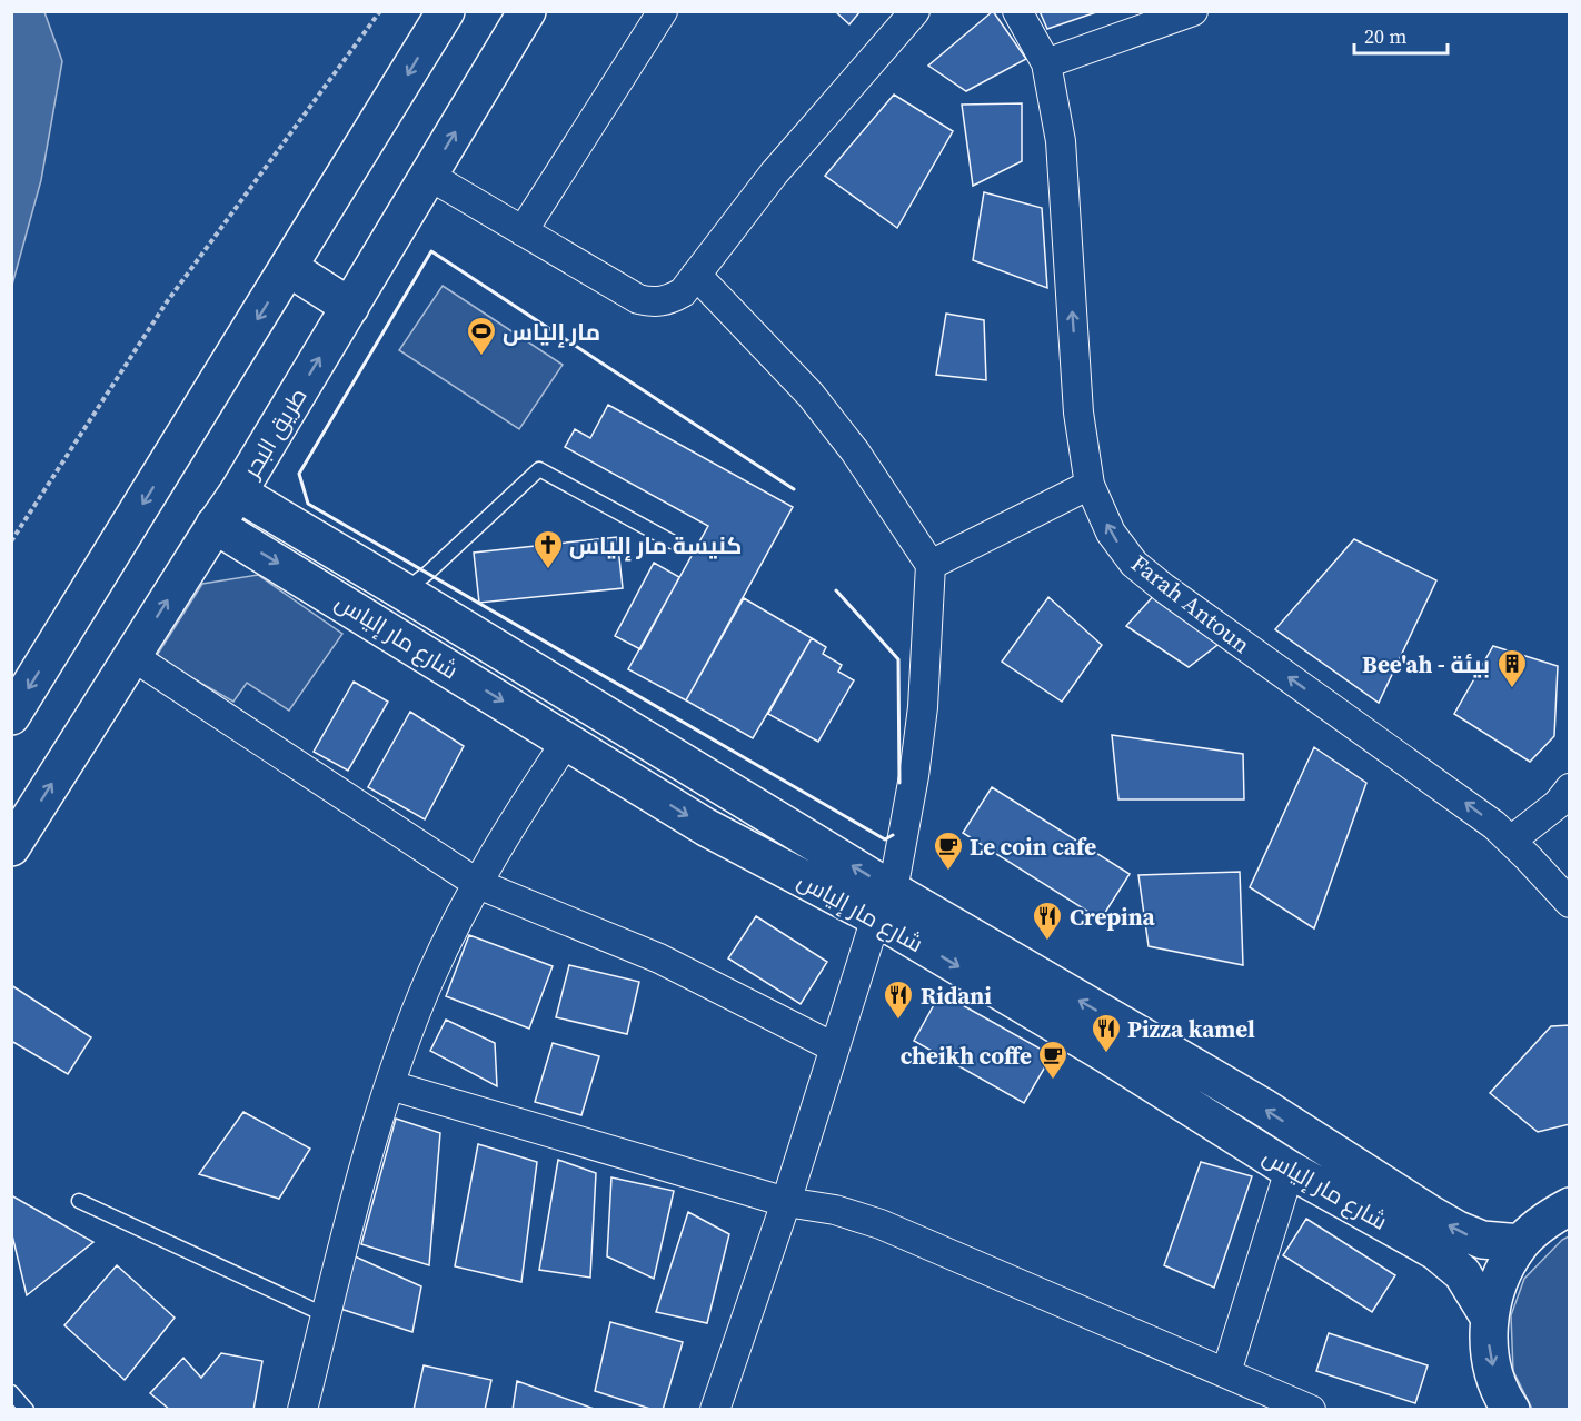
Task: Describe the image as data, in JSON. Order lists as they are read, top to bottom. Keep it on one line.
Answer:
{"streets":{"main road":["طريق البحر","شارع مار إلياس"],"street":["Farah Antoun"]},"crossings":[["طريق البحر","شارع مار إلياس"]],"one_way":["Farah Antoun"],"places":{"sports":["مار إلياس"],"church":["كنيسة مار إلياس"],"building":["Bee'ah - بيئة"],"cafe":["Le coin cafe","cheikh coffe"],"restaurant":["Crepina","Ridani","Pizza kamel"]},"scale_bar":"20 m"}
